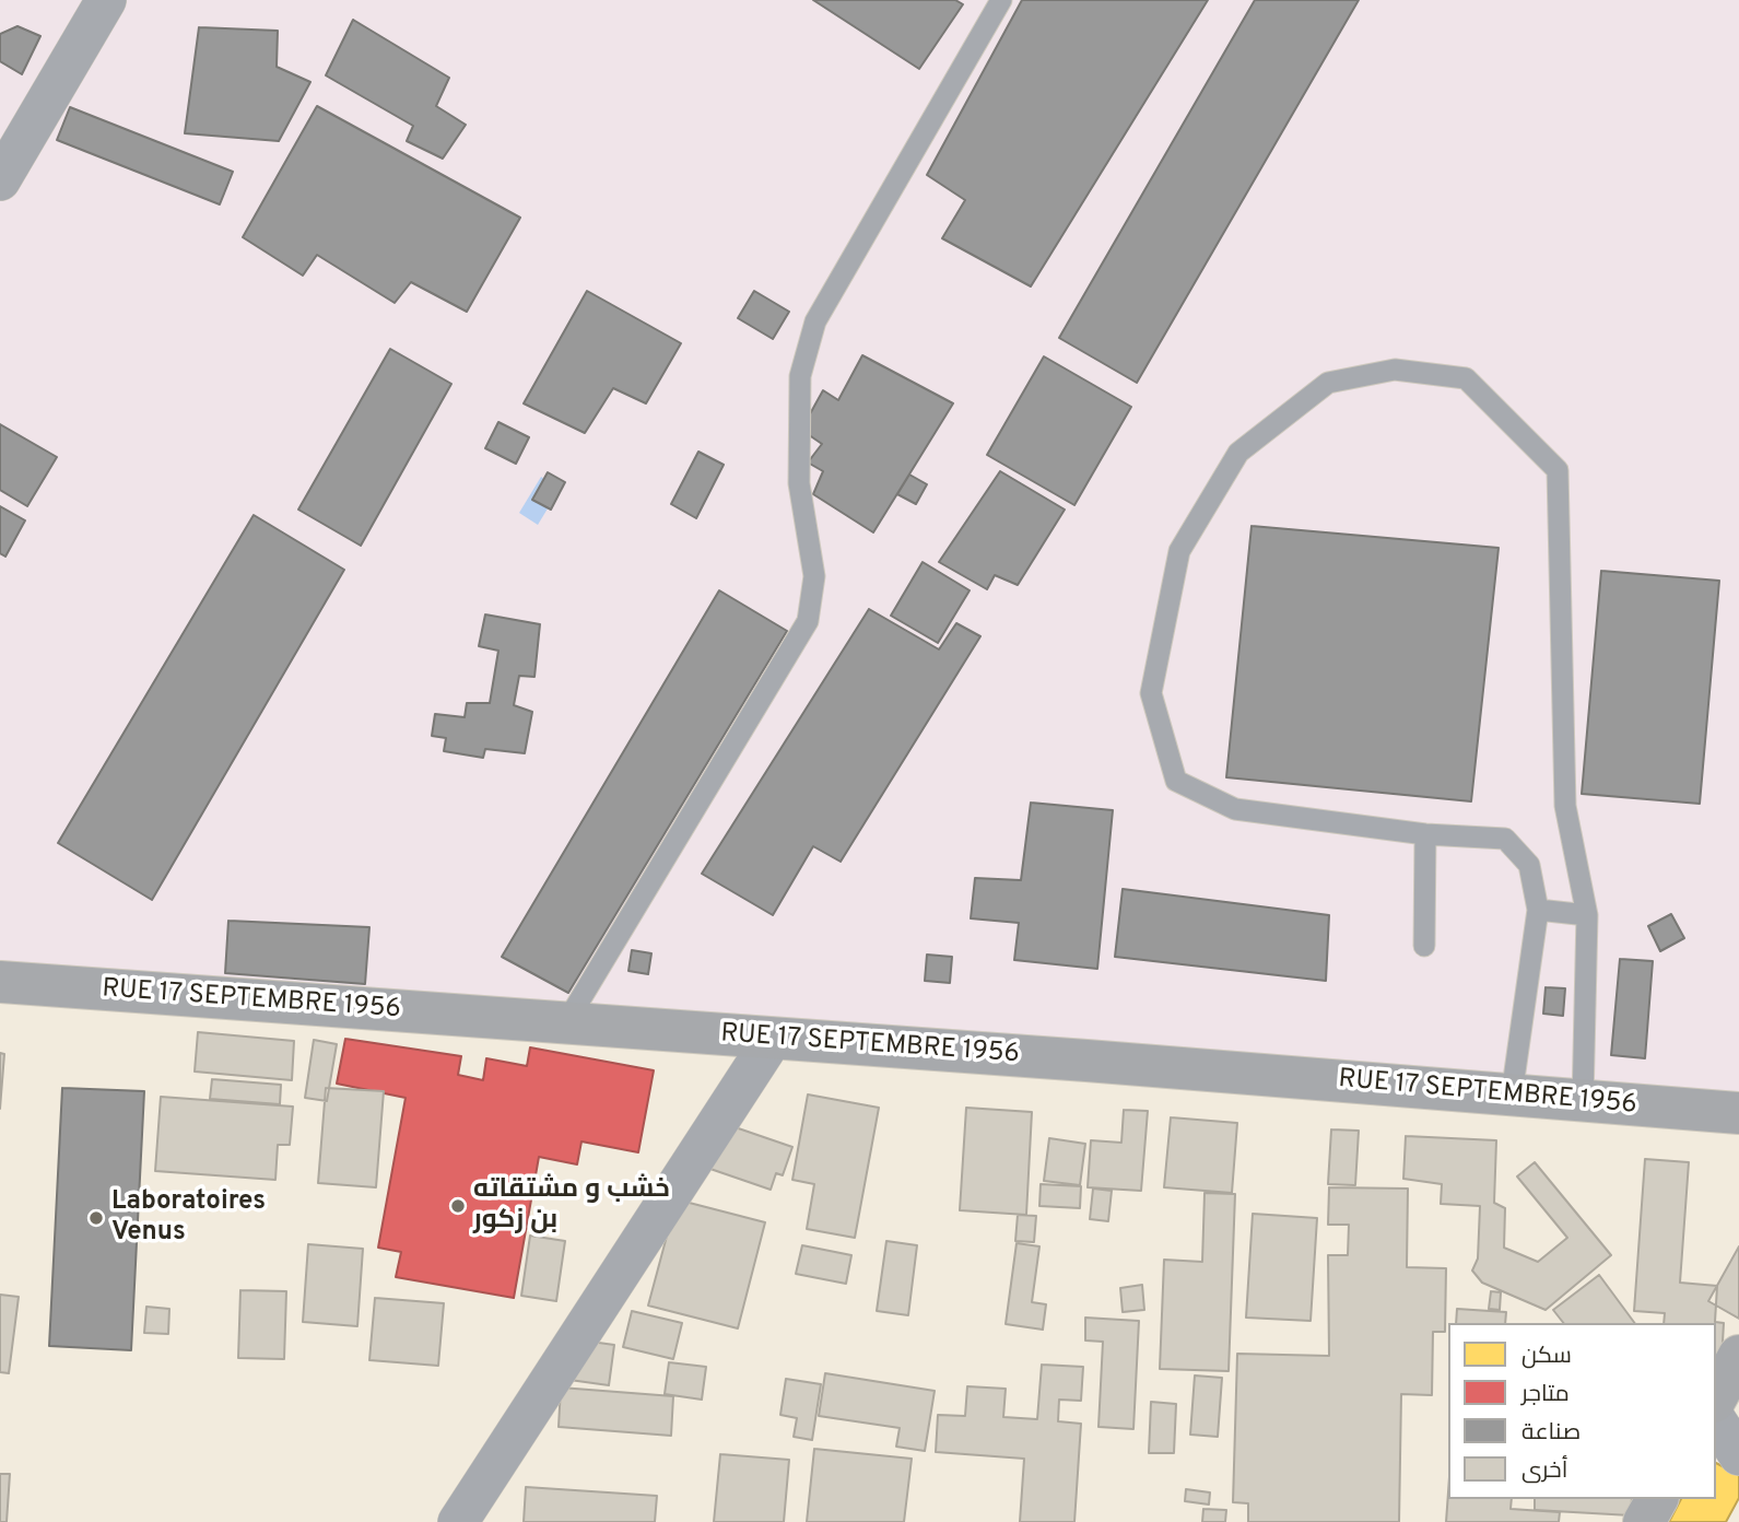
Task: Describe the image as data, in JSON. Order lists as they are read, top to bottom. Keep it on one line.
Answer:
{"streets":{"main road":["RUE 17 SEPTEMBRE 1956"]},"places":["خشب و مشتقاته بن زكور","Laboratoires Venus"],"legend":["سكن","متاجر","صناعة","أخرى"]}
